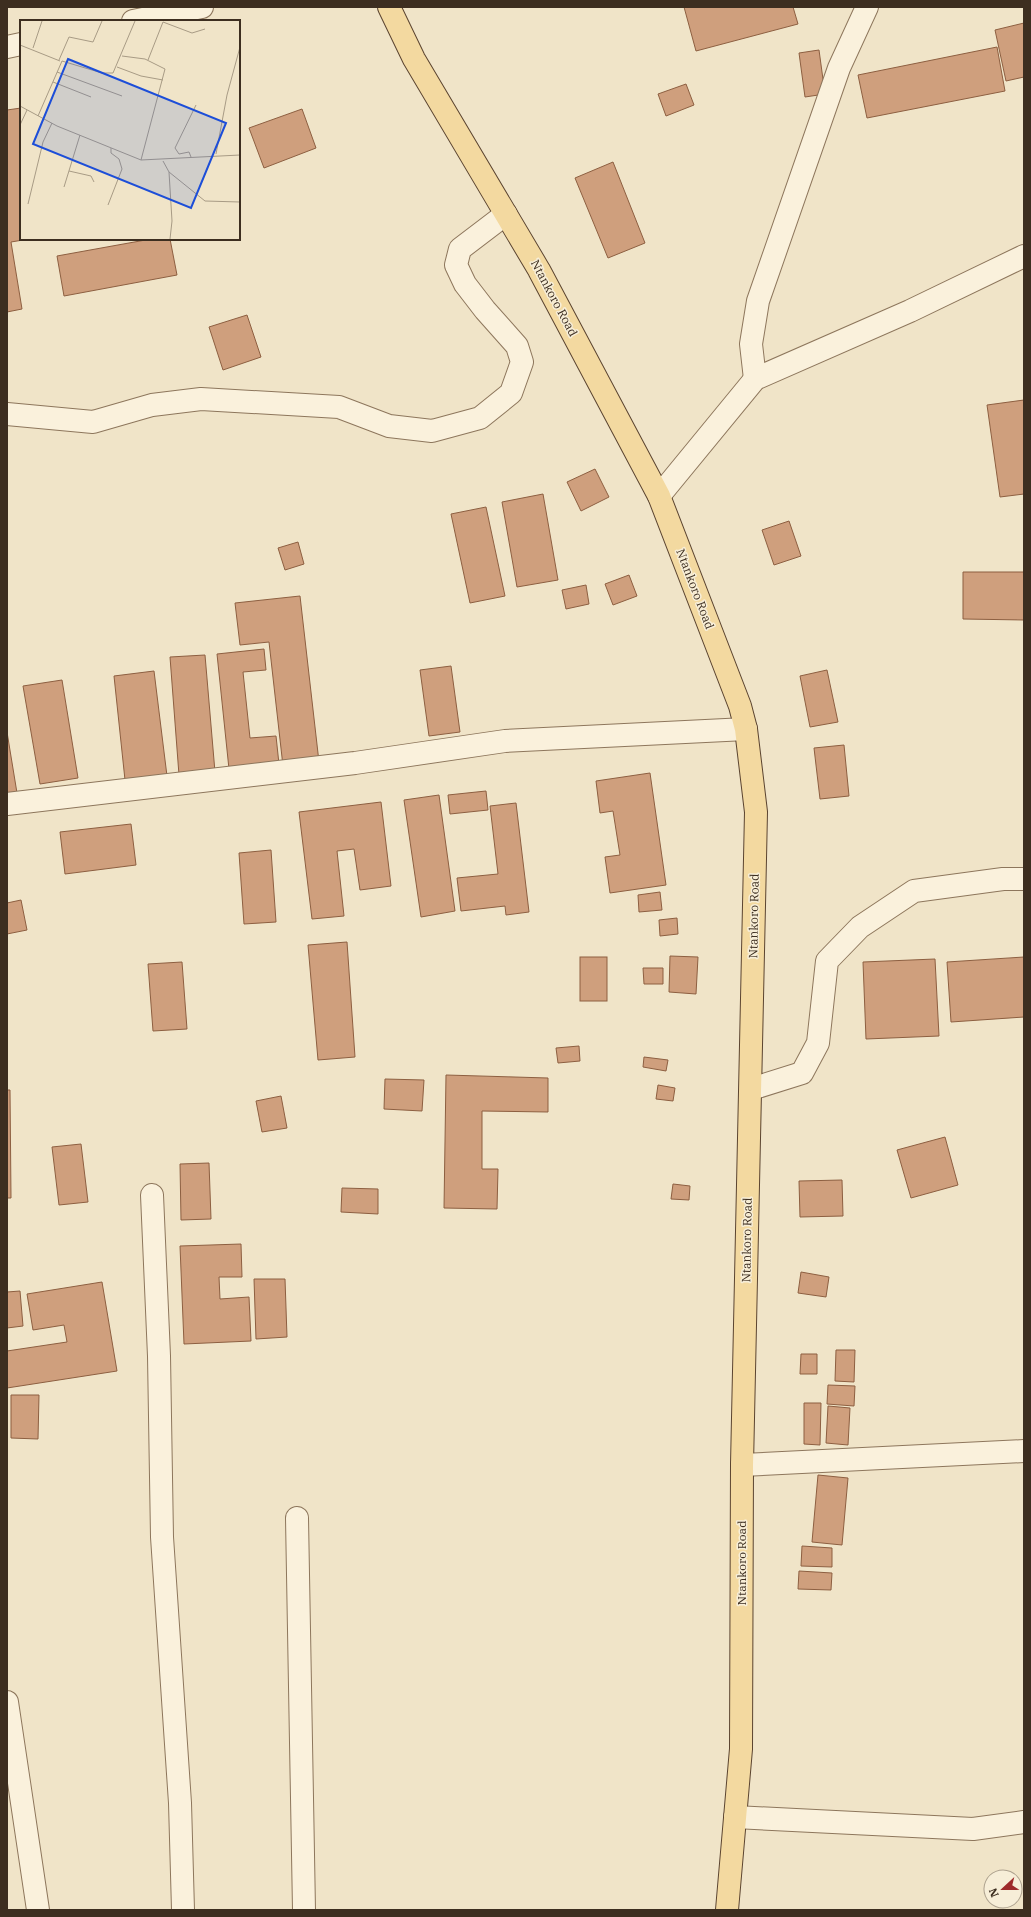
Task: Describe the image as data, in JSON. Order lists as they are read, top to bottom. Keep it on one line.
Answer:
{"streets":{"main road":["Ntankoro Road"]},"north":"left"}
